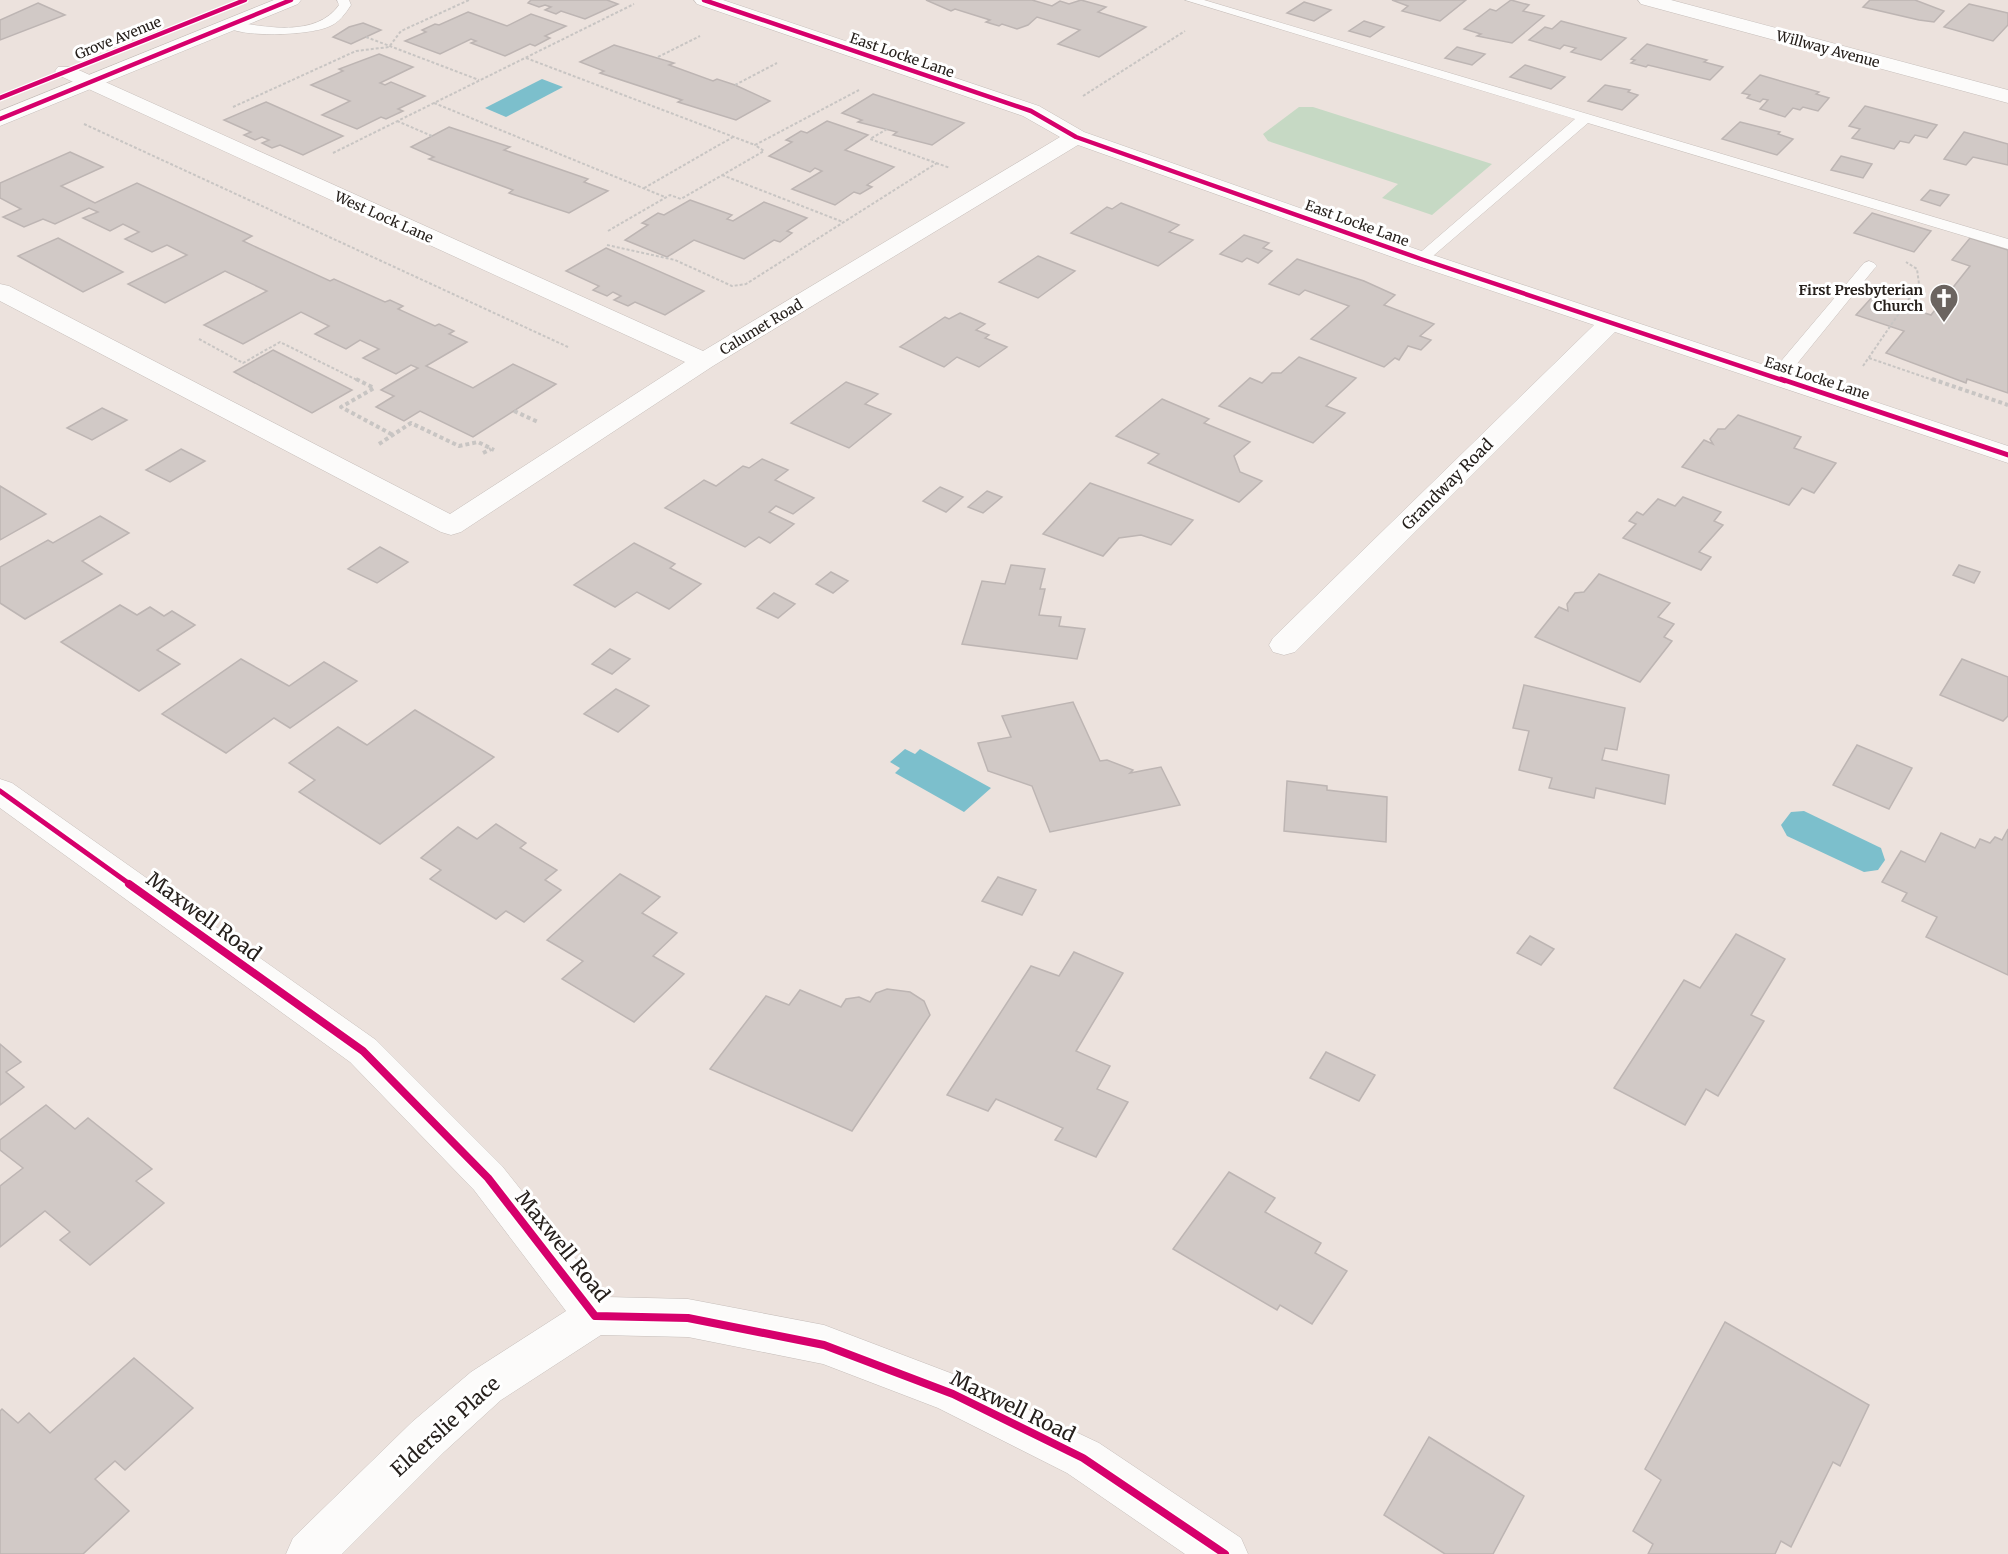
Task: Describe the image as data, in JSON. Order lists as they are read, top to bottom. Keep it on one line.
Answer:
{"streets":{"street":["Grove Avenue","Willway Avenue","East Locke Lane","West Lock Lane","Calumet Road","Grandway Road","Maxwell Road","Elderslie Place"]},"crossings":[["Grove Avenue","West Lock Lane"],["East Locke Lane","Calumet Road"],["East Locke Lane","Grandway Road"],["West Lock Lane","Calumet Road"],["Maxwell Road","Elderslie Place"]],"places":{"church":["First Presbyterian Church"]}}
